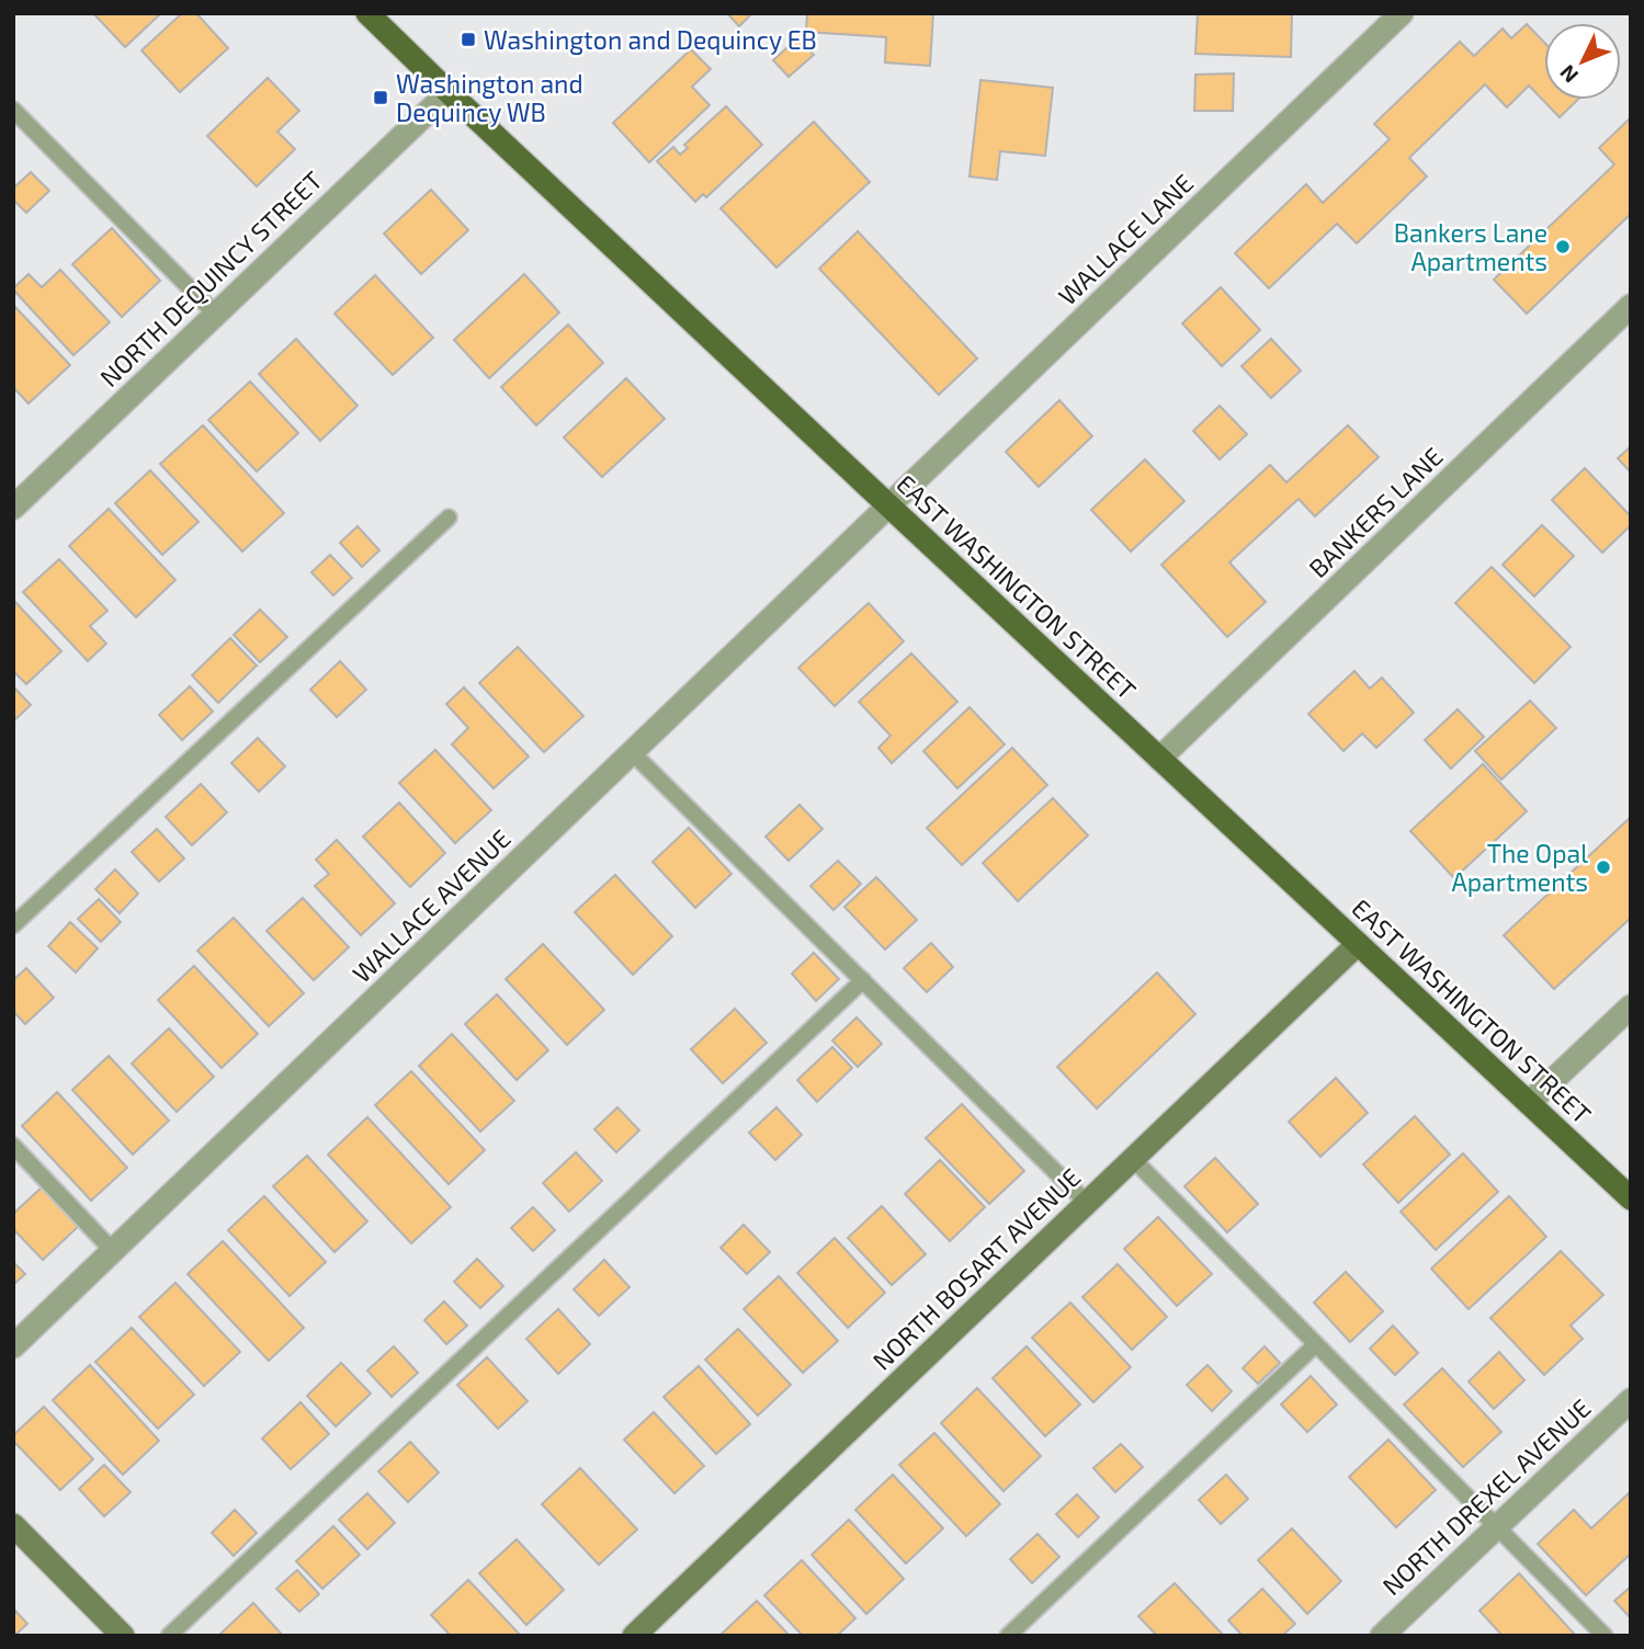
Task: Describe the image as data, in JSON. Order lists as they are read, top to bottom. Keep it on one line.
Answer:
{"streets":{"main road":["EAST WASHINGTON STREET"],"street":["WALLACE LANE","NORTH DEQUINCY STREET","BANKERS LANE","WALLACE AVENUE","NORTH BOSART AVENUE","NORTH DREXEL AVENUE"]},"crossings":[["WALLACE LANE","EAST WASHINGTON STREET"],["WALLACE LANE","WALLACE AVENUE"],["NORTH DEQUINCY STREET","EAST WASHINGTON STREET"],["BANKERS LANE","EAST WASHINGTON STREET"],["EAST WASHINGTON STREET","WALLACE AVENUE"],["EAST WASHINGTON STREET","NORTH BOSART AVENUE"]],"places":{"transit":["Washington and Dequincy EB","Washington and Dequincy WB"],"other":["Bankers Lane Apartments","The Opal Apartments"]},"north":"bottom left"}
